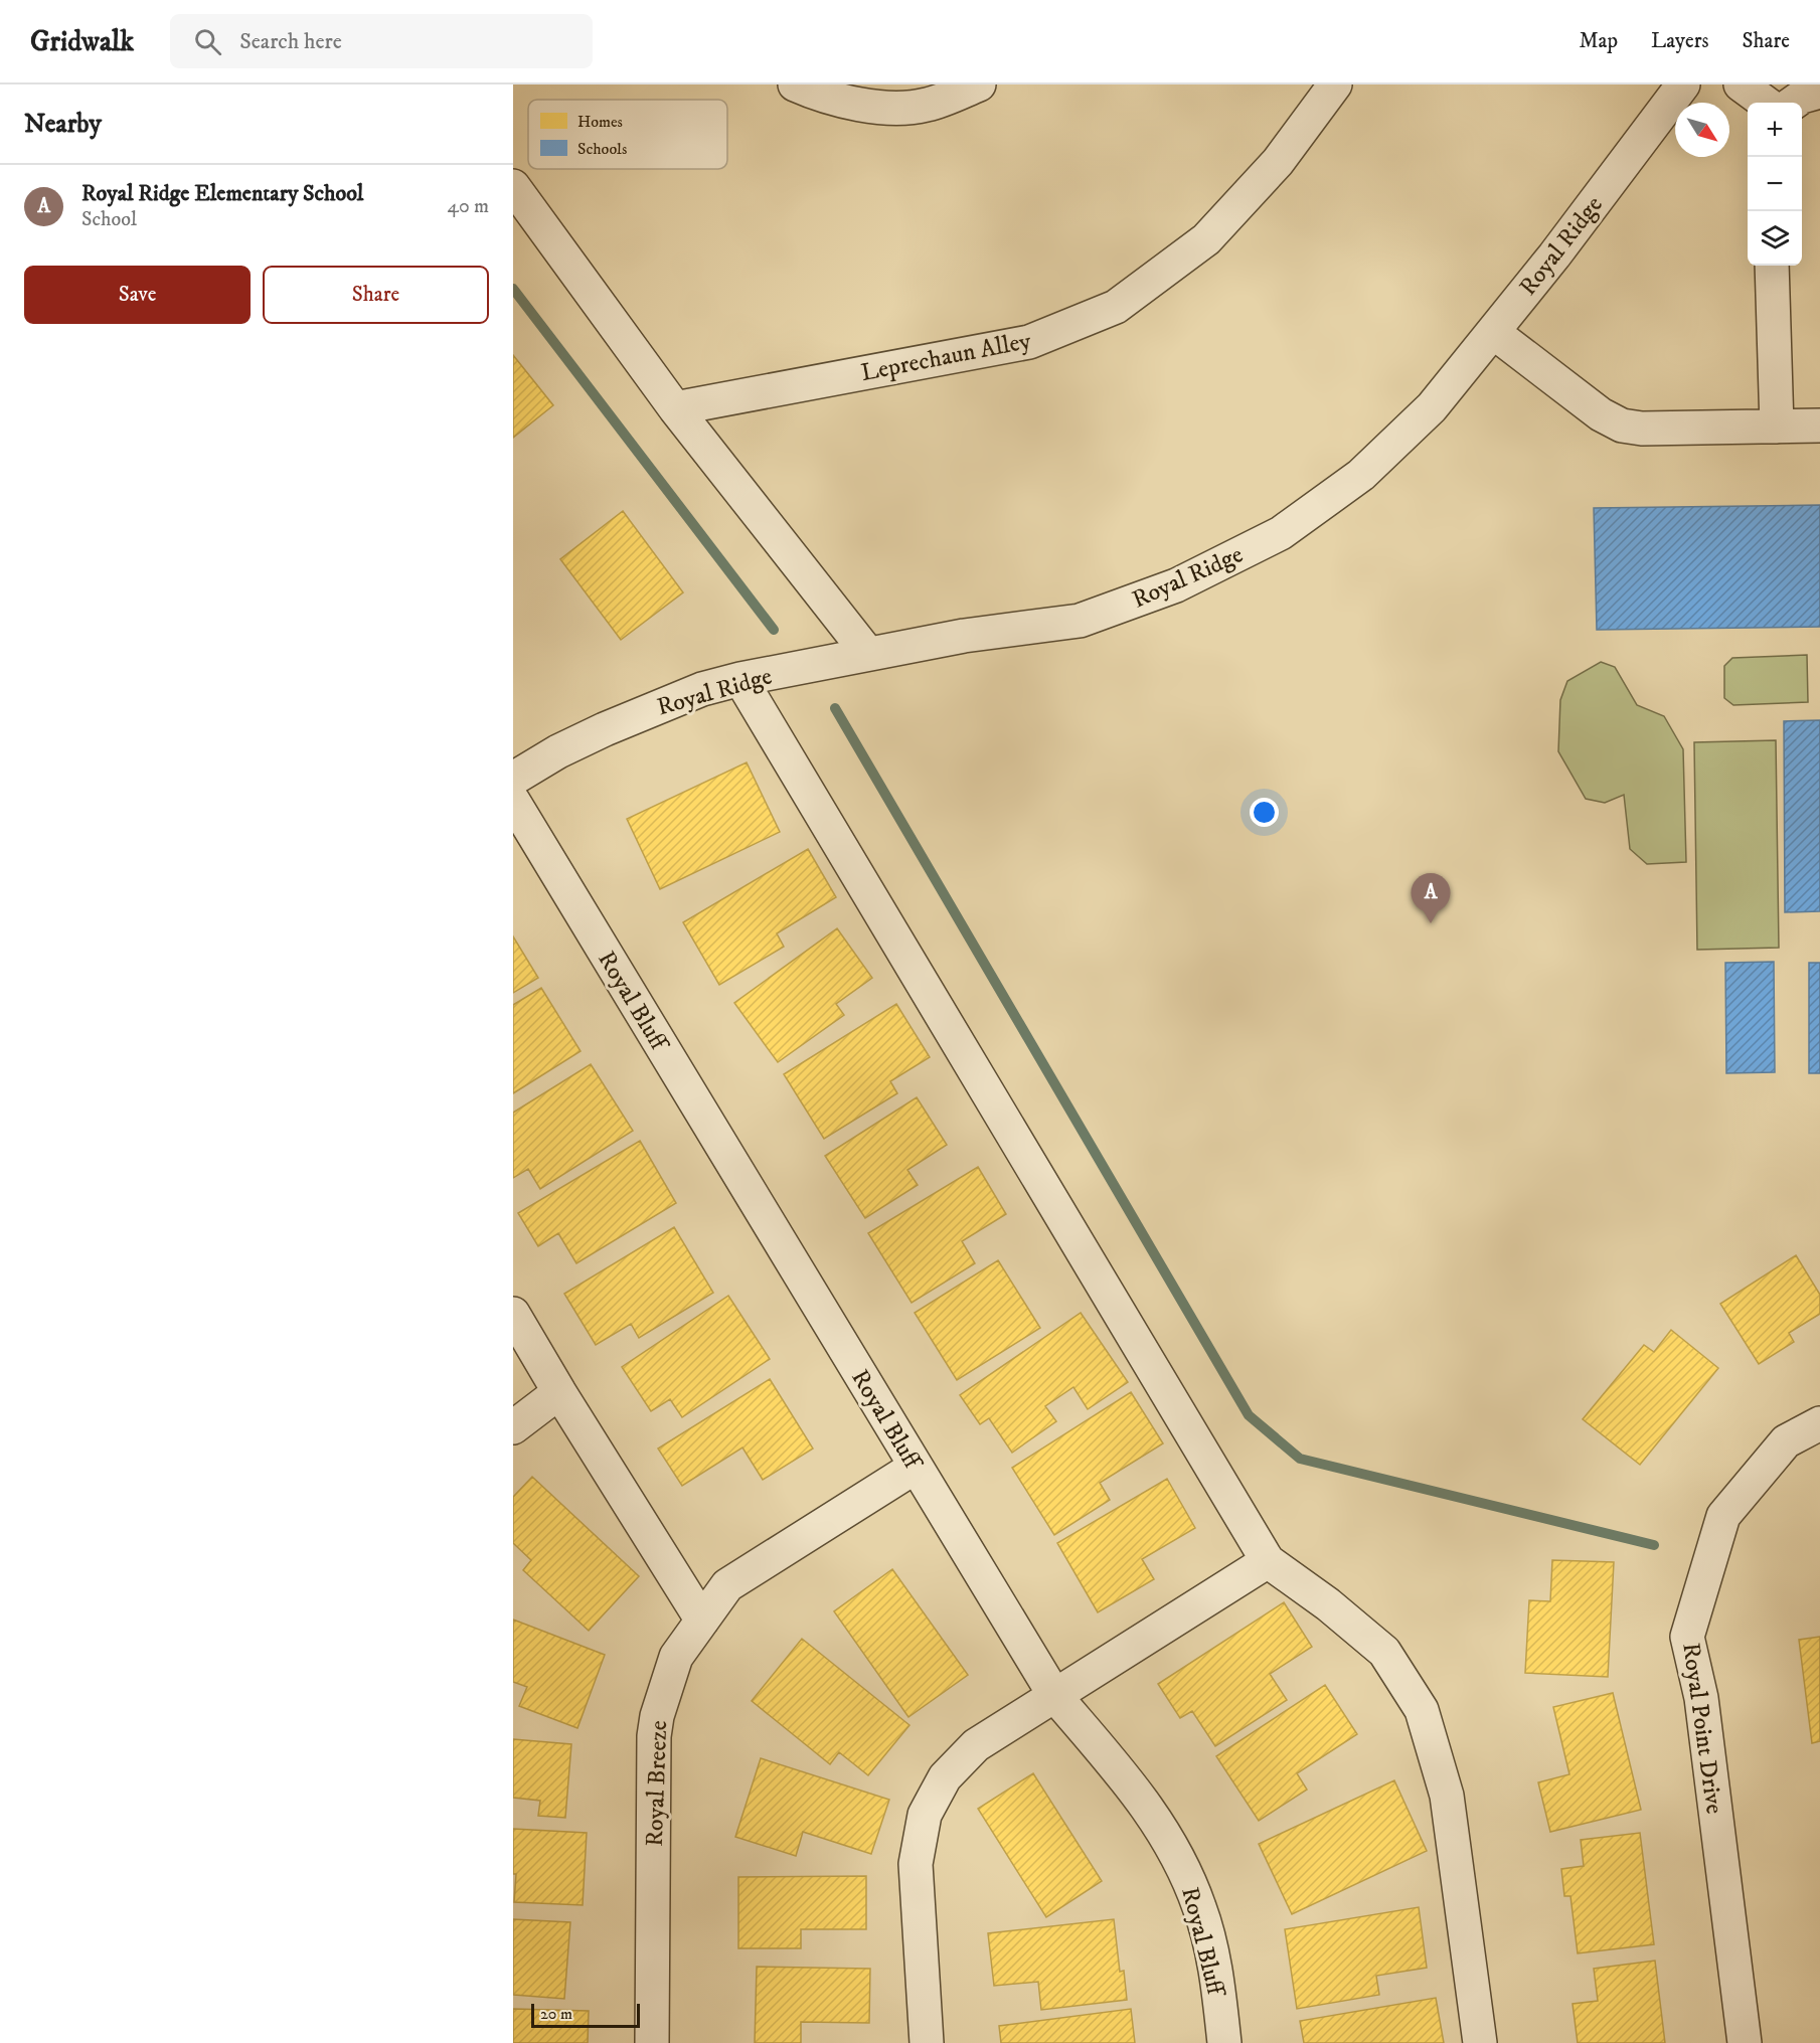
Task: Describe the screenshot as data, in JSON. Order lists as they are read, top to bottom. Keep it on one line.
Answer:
{"streets":{"street":["Royal Ridge","Leprechaun Alley","Royal Bluff","Royal Point Drive","Royal Breeze"]},"crossings":[["Royal Bluff","Royal Breeze"]],"legend":["Homes","Schools"],"scale_bar":"20 m","north":"bottom right","page":{"header":"Gridwalk","search":"Search here","nav":["Map","Layers","Share"],"heading":"Nearby","map_buttons":["+","−"],"list":[{"mark":"A","name":"Royal Ridge Elementary School","note":"School","value":"40 m"}],"buttons":["Save","Share"],"pins":"A","scale":"20 m"}}
